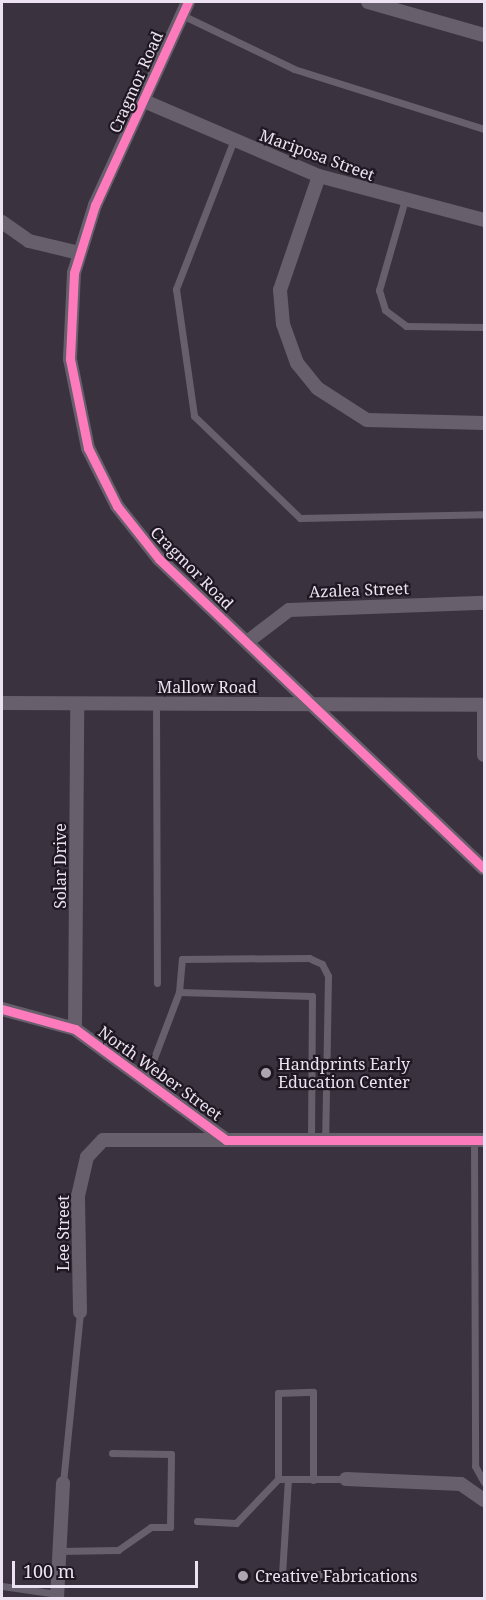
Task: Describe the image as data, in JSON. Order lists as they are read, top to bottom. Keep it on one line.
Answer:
{"streets":{"street":["Cragmor Road","Mariposa Street","Azalea Street","Mallow Road","Solar Drive","North Weber Street","Lee Street"]},"crossings":[["Cragmor Road","Mariposa Street"],["Cragmor Road","Azalea Street"],["Cragmor Road","Mallow Road"],["Mallow Road","Solar Drive"],["Solar Drive","North Weber Street"],["North Weber Street","Lee Street"]],"places":["Handprints Early Education Center","Creative Fabrications"],"scale_bar":"100 m"}
